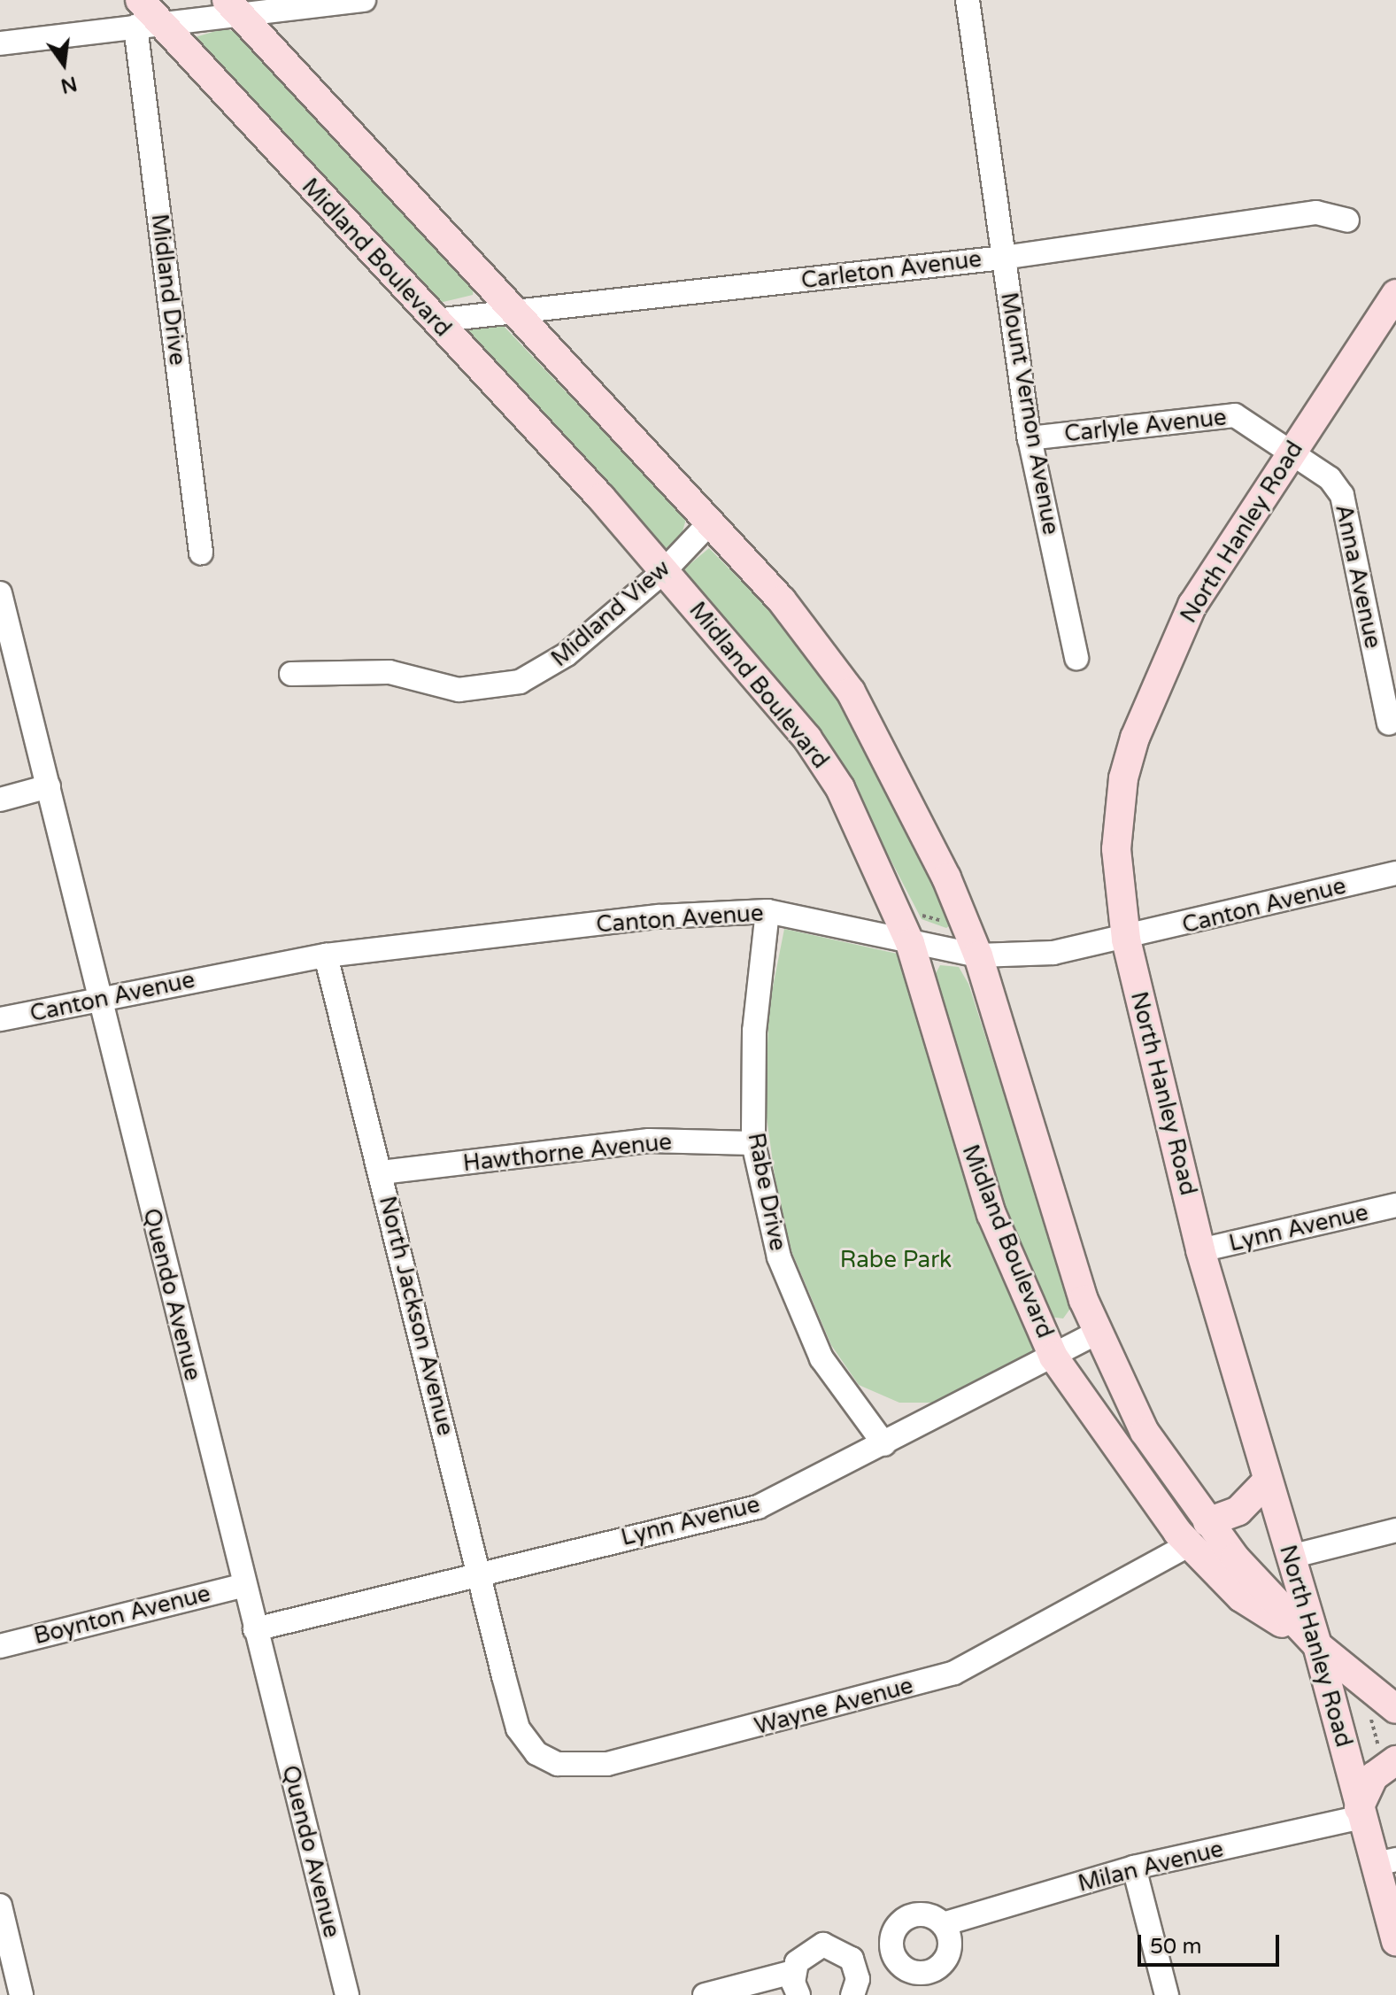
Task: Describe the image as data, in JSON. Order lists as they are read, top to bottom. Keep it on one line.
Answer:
{"streets":{"main road":["Midland Boulevard","North Hanley Road"],"street":["Carleton Avenue","Midland Drive","Mount Vernon Avenue","Carlyle Avenue","Anna Avenue","Midland View","Canton Avenue","Hawthorne Avenue","Rabe Drive","Lynn Avenue","Quendo Avenue","North Jackson Avenue","Boynton Avenue","Wayne Avenue","Milan Avenue"]},"crossings":[["Midland Boulevard","Carleton Avenue"],["Midland Boulevard","Midland Drive"],["Midland Boulevard","North Hanley Road"],["Midland Boulevard","Midland View"],["Midland Boulevard","Canton Avenue"],["Midland Boulevard","Lynn Avenue"],["Midland Boulevard","Wayne Avenue"],["Carleton Avenue","Mount Vernon Avenue"],["Mount Vernon Avenue","Carlyle Avenue"],["Carlyle Avenue","North Hanley Road"],["Carlyle Avenue","Anna Avenue"],["North Hanley Road","Anna Avenue"],["North Hanley Road","Canton Avenue"],["North Hanley Road","Lynn Avenue"],["North Hanley Road","Milan Avenue"],["Canton Avenue","Rabe Drive"],["Canton Avenue","Quendo Avenue"],["Canton Avenue","North Jackson Avenue"],["Hawthorne Avenue","Rabe Drive"],["Hawthorne Avenue","North Jackson Avenue"],["Rabe Drive","Lynn Avenue"],["Lynn Avenue","Quendo Avenue"],["Lynn Avenue","North Jackson Avenue"],["Quendo Avenue","Boynton Avenue"],["North Jackson Avenue","Wayne Avenue"]],"parks":["Rabe Park"],"scale_bar":"50 m","north":"bottom"}
